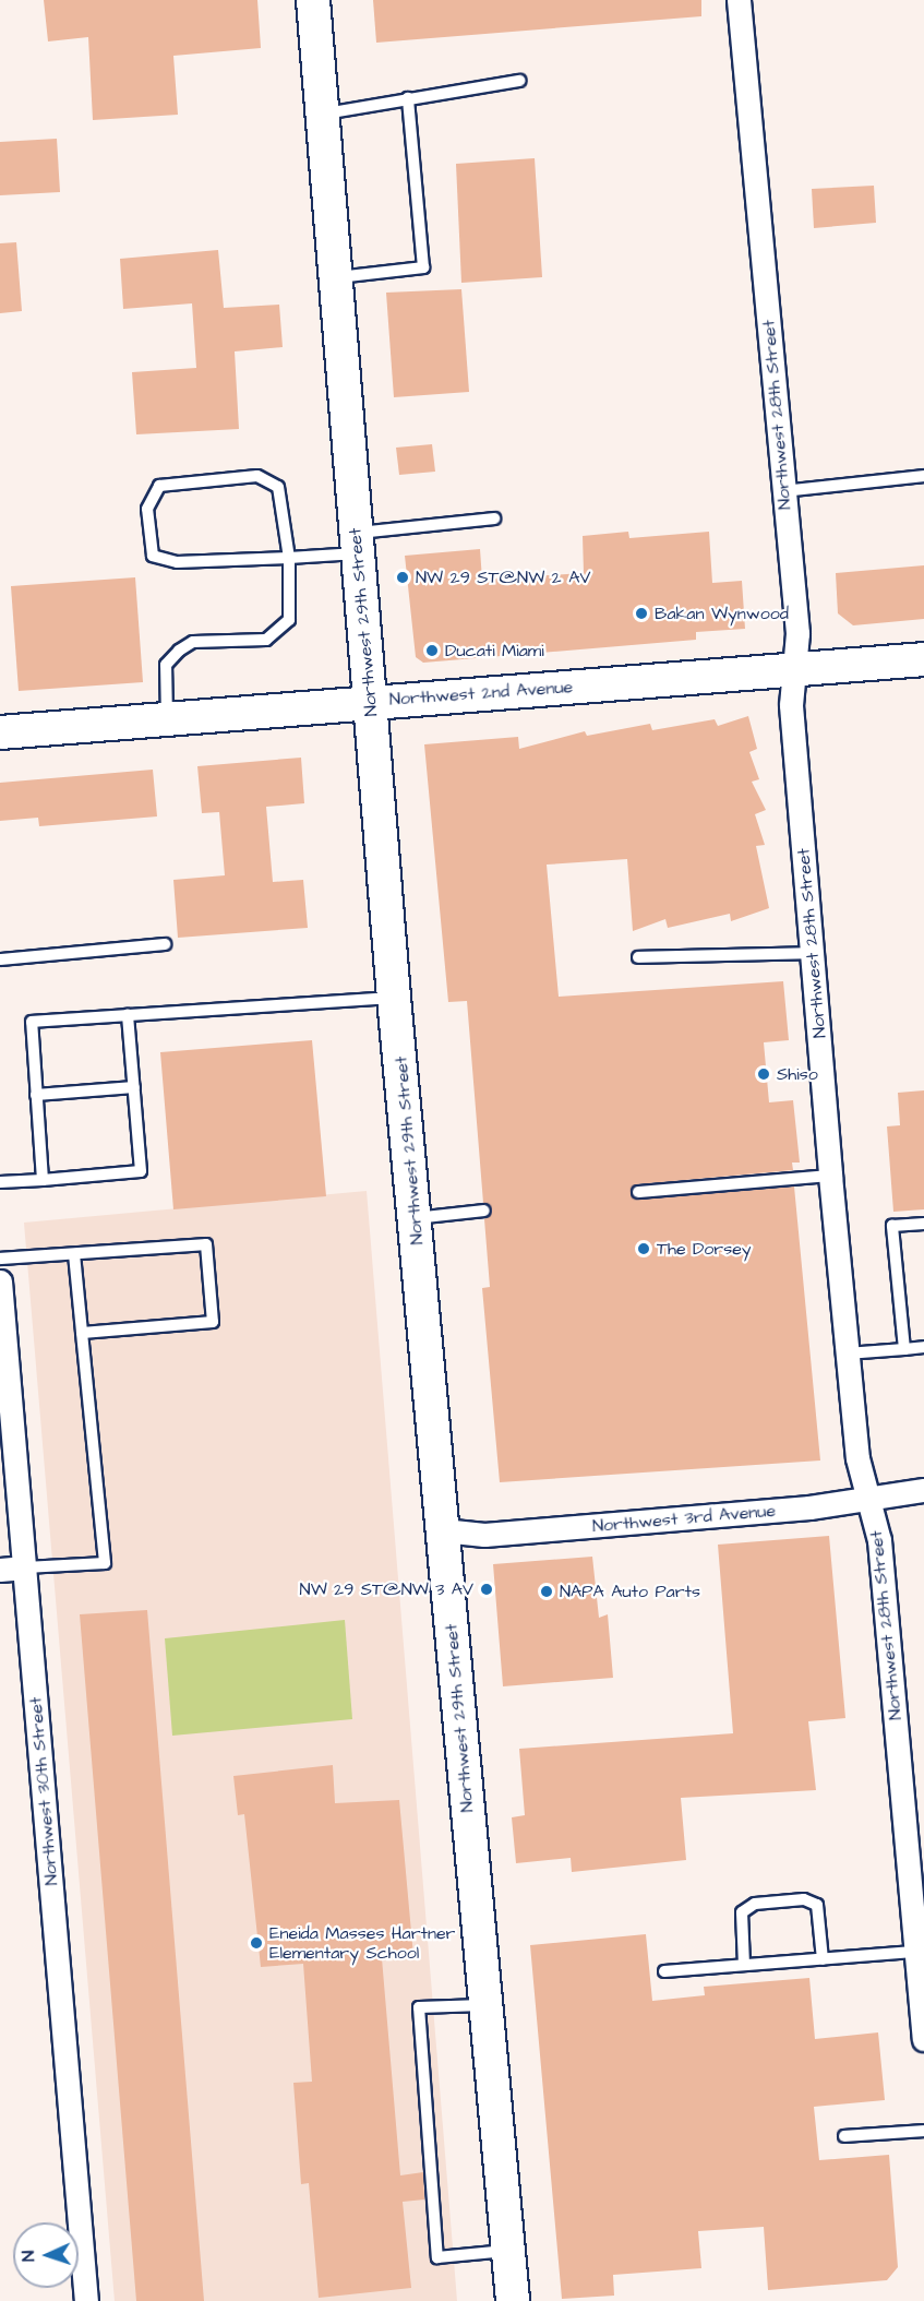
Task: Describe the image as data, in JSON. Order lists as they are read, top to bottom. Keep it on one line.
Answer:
{"streets":{"street":["Northwest 28th Street","Northwest 29th Street","Northwest 2nd Avenue","Northwest 3rd Avenue","Northwest 30th Street"]},"crossings":[["Northwest 28th Street","Northwest 2nd Avenue"],["Northwest 28th Street","Northwest 3rd Avenue"],["Northwest 29th Street","Northwest 2nd Avenue"],["Northwest 29th Street","Northwest 3rd Avenue"]],"places":["NW 29 ST@NW 2 AV","Bakan Wynwood","Ducati Miami","Shiso","The Dorsey","NW 29 ST@NW 3 AV","NAPA Auto Parts","Eneida Masses Hartner Elementary School"],"north":"left"}
